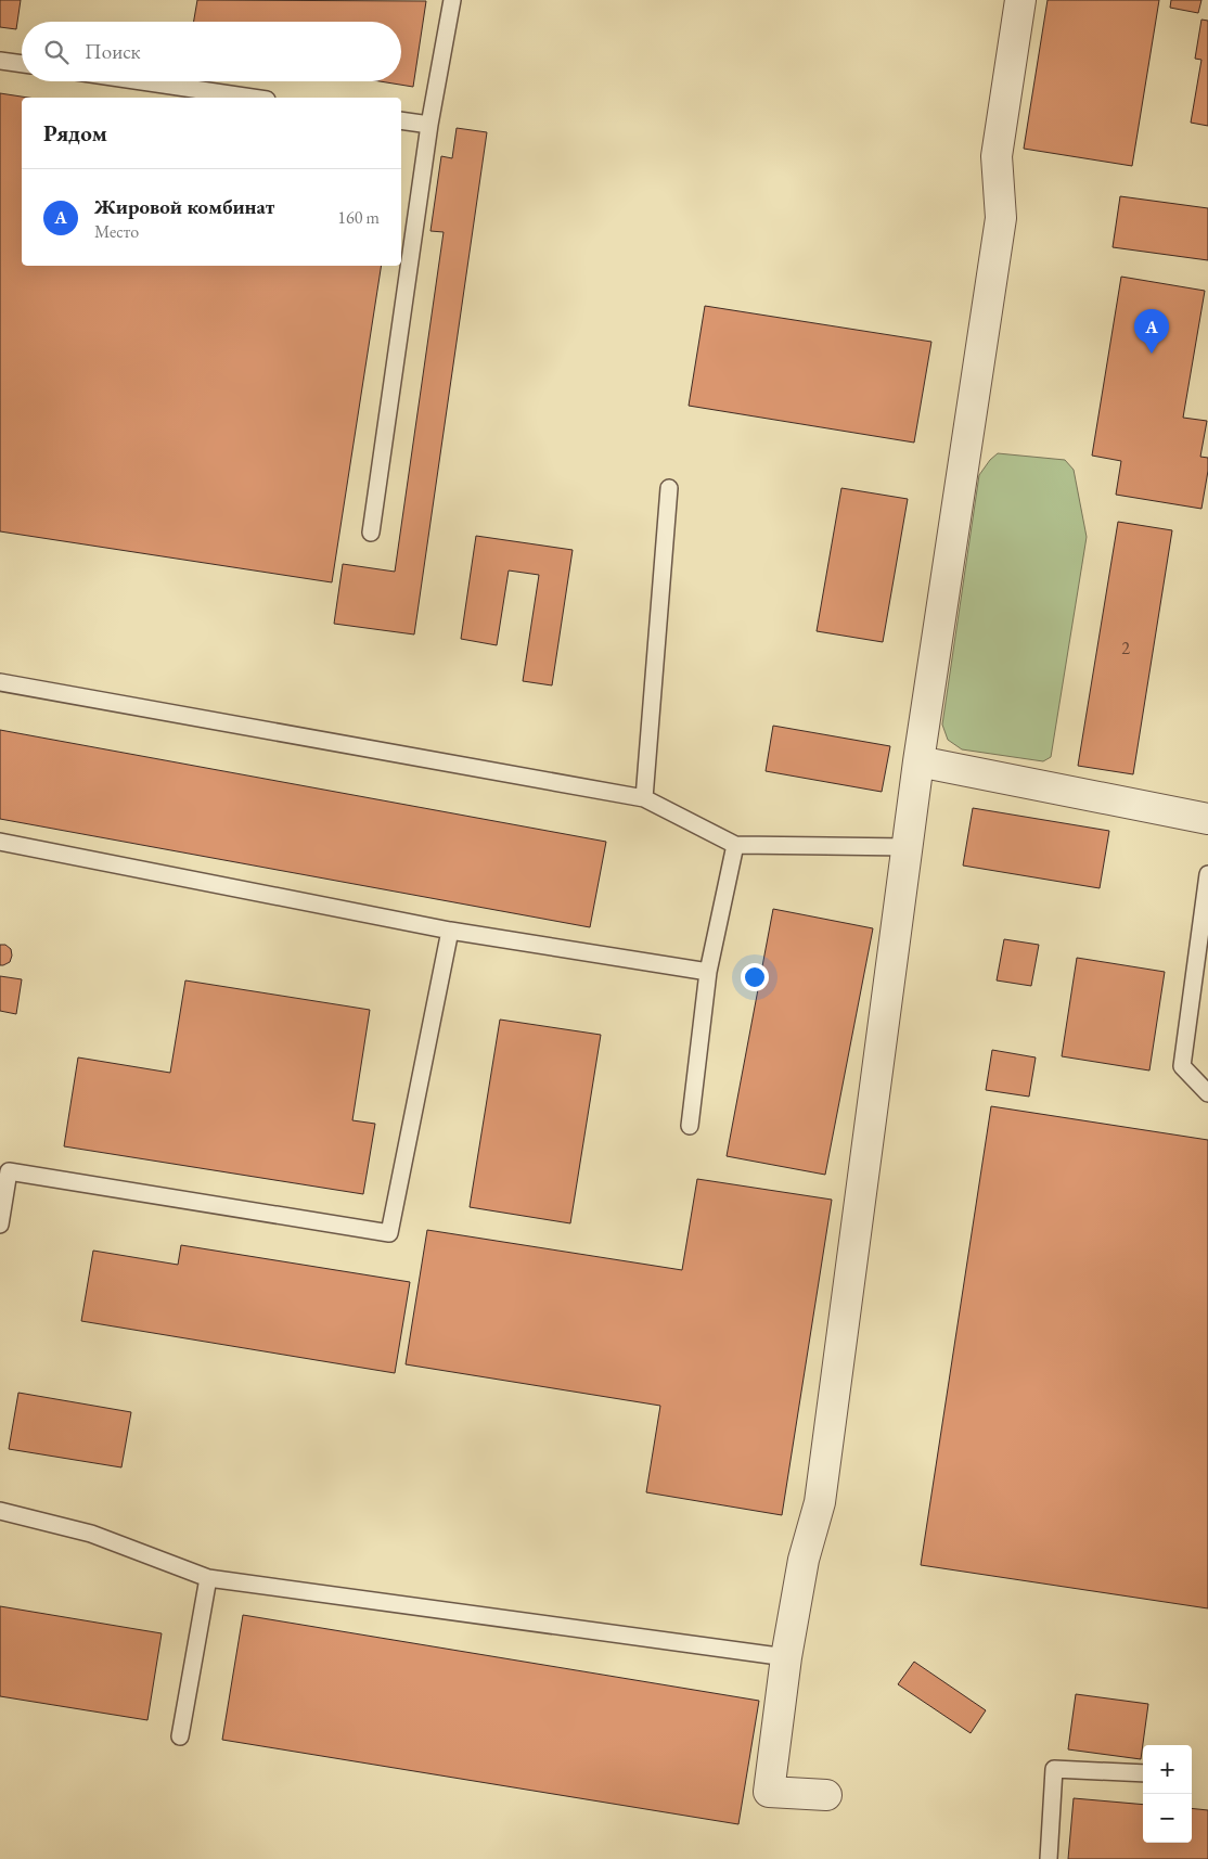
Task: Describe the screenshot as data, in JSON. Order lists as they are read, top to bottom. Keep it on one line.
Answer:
{"house_numbers":["2"],"page":{"search":"Поиск","heading":"Рядом","list":[{"mark":"A","name":"Жировой комбинат","note":"Место","value":"160 m"}],"pins":"A","map_buttons":["+","−"]}}
